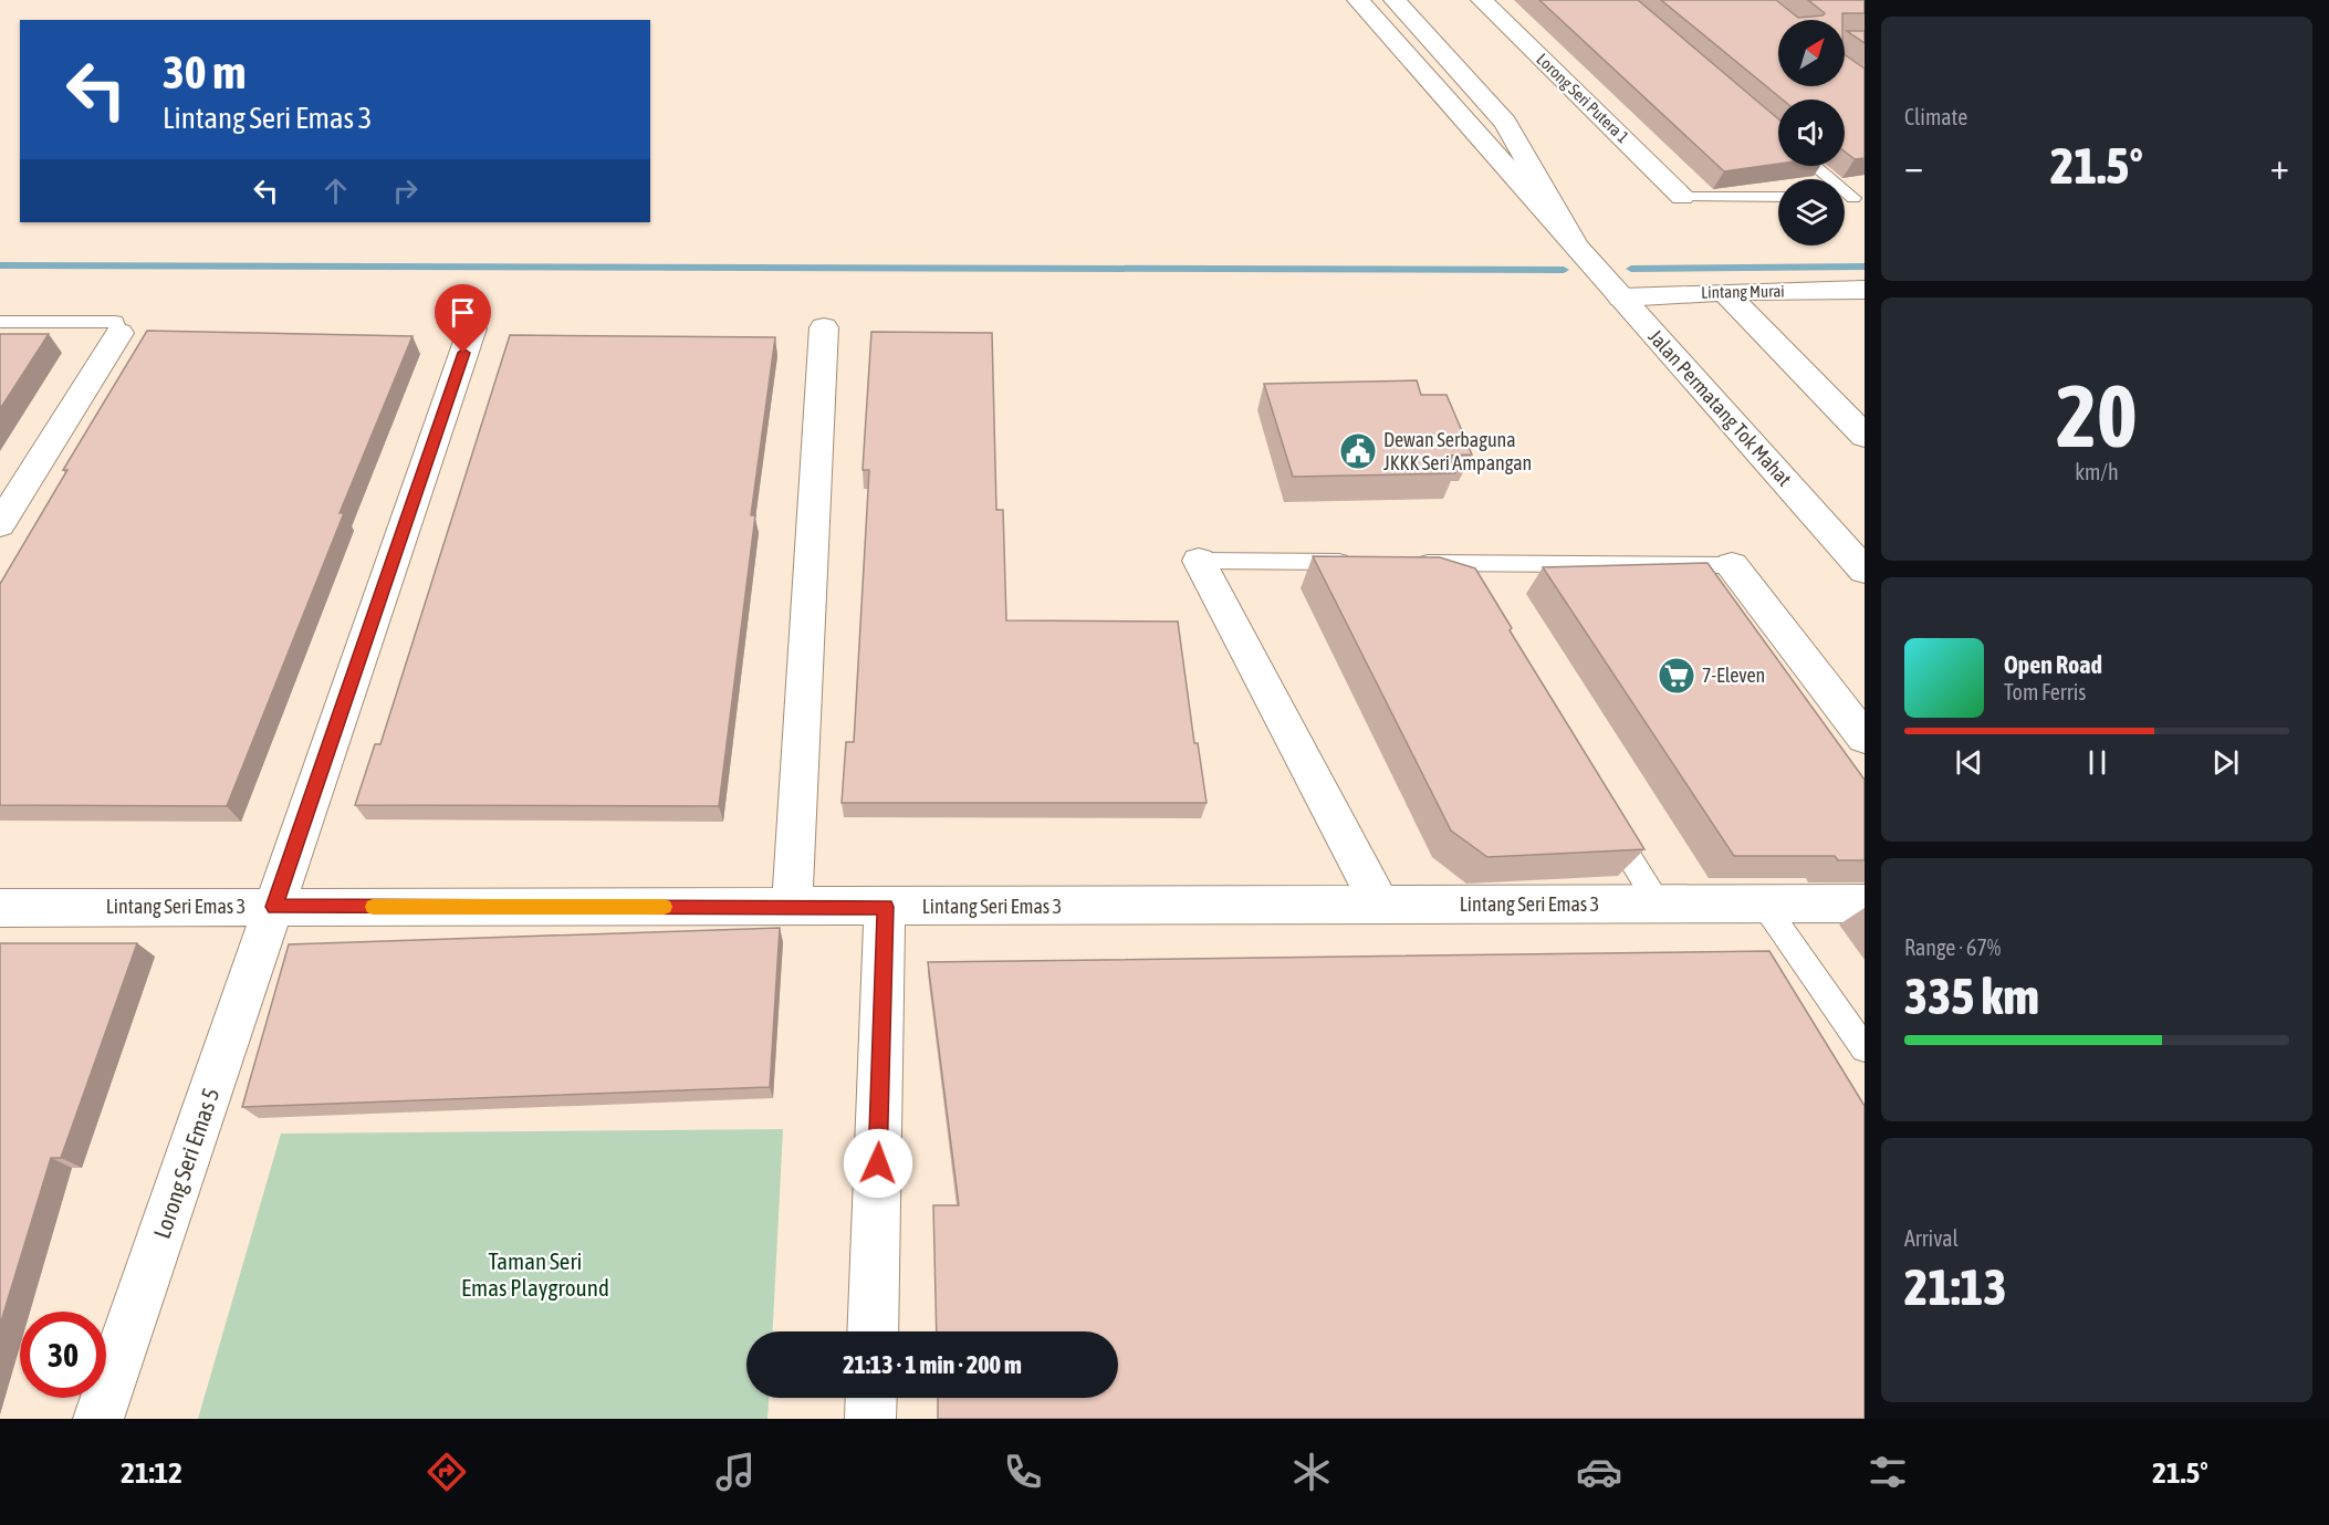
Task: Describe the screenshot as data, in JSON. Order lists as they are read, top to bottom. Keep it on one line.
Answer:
{"streets":{"street":["Lorong Seri Putera 1","Lintang Murai","Jalan Permatang Tok Mahat","Lintang Seri Emas 3","Lorong Seri Emas 5"]},"crossings":[["Lintang Murai","Jalan Permatang Tok Mahat"],["Lintang Seri Emas 3","Lorong Seri Emas 5"]],"parks":["Taman Seri Emas Playground"],"places":{"public building":["Dewan Serbaguna JKKK Seri Ampangan"],"supermarket":["7-Eleven"]},"north":"top right","page":{"tile":["Climate",["20","km/h"],["Range · 67%","335 km"],["Arrival","21:13"]],"turn":["30 m","Lintang Seri Emas 3"],"heat":["−","21.5°","+"],"song":["Open Road","Tom Ferris"],"limit":"30","trip":"21:13 · 1 min · 200 m","tabs":["21:12","21.5°"]}}
